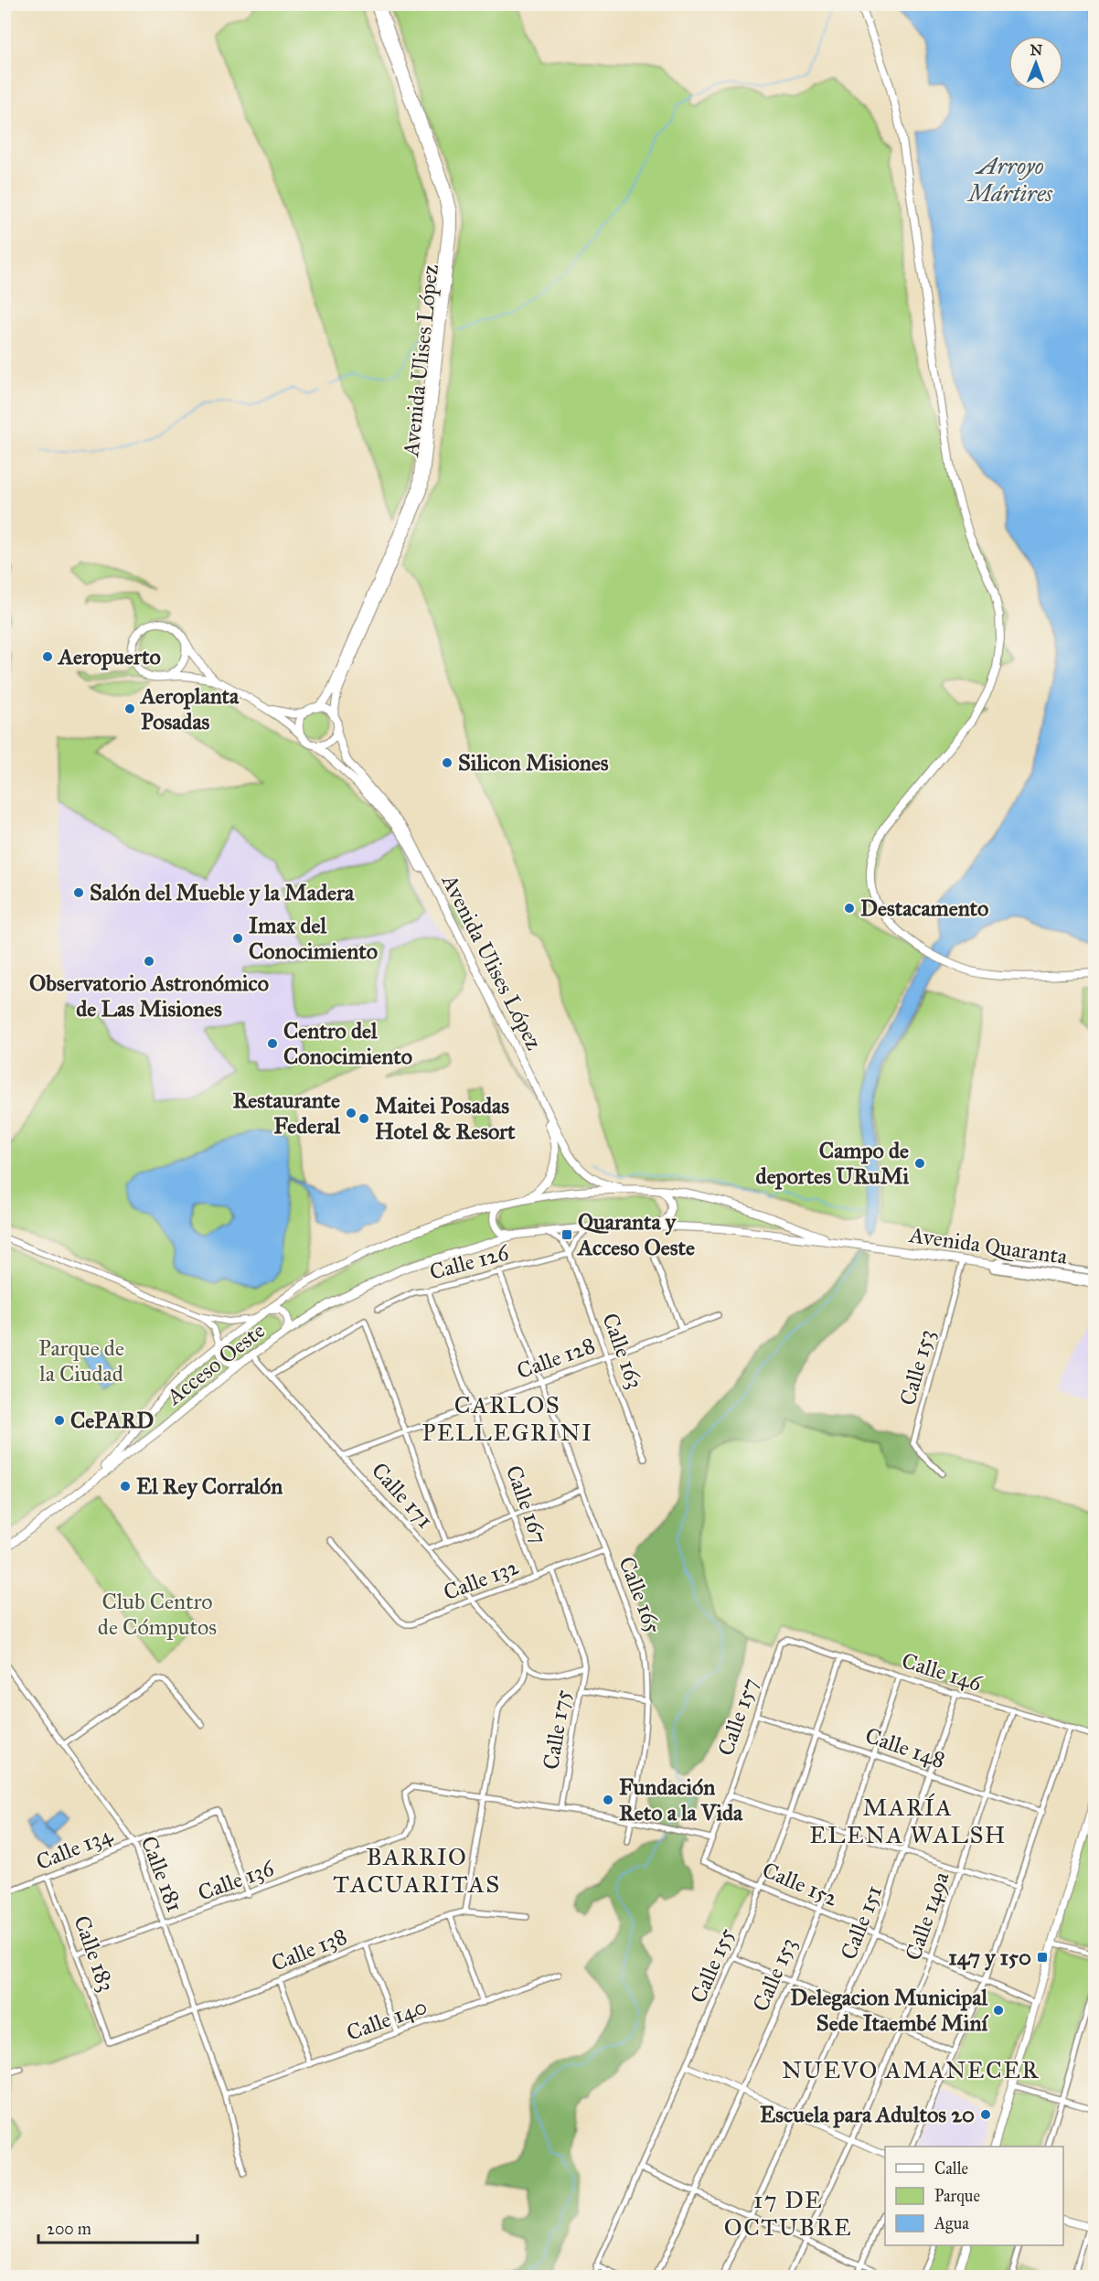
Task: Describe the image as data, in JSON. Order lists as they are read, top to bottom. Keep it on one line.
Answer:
{"streets":{"main road":["Avenida Ulises López","Avenida Quaranta","Acceso Oeste"],"street":["Calle 126","Calle 163","Calle 128","Calle 153","Calle 171","Calle 167","Calle 132","Calle 165","Calle 146","Calle 157","Calle 175","Calle 148","Calle 134","Calle 181","Calle 136","Calle 152","Calle 149a","Calle 151","Calle 138","Calle 183","Calle 155","Calle 140"]},"crossings":[["Avenida Ulises López","Acceso Oeste"],["Avenida Quaranta","Calle 153"],["Calle 126","Calle 163"],["Calle 126","Calle 167"],["Calle 126","Calle 165"],["Calle 163","Calle 128"],["Calle 163","Acceso Oeste"],["Calle 128","Calle 171"],["Calle 128","Calle 167"],["Calle 128","Calle 165"],["Acceso Oeste","Calle 171"],["Calle 153","Calle 146"],["Calle 153","Calle 148"],["Calle 153","Calle 152"],["Calle 171","Calle 132"],["Calle 167","Calle 132"],["Calle 167","Calle 175"],["Calle 132","Calle 165"],["Calle 146","Calle 157"],["Calle 146","Calle 149a"],["Calle 146","Calle 151"],["Calle 146","Calle 155"],["Calle 157","Calle 148"],["Calle 157","Calle 152"],["Calle 148","Calle 149a"],["Calle 148","Calle 151"],["Calle 148","Calle 155"],["Calle 134","Calle 181"],["Calle 134","Calle 136"],["Calle 134","Calle 183"],["Calle 181","Calle 136"],["Calle 181","Calle 138"],["Calle 181","Calle 140"],["Calle 136","Calle 183"],["Calle 152","Calle 149a"],["Calle 152","Calle 151"],["Calle 152","Calle 155"],["Calle 138","Calle 183"]],"districts":["CARLOS PELLEGRINI","MARÍA ELENA WALSH","BARRIO TACUARITAS","NUEVO AMANECER","17 DE OCTUBRE"],"water":["Arroyo Mártires"],"parks":["Parque de la Ciudad","Club Centro de Cómputos"],"places":{"other":["Aeropuerto","Aeroplanta Posadas","Silicon Misiones","Salón del Mueble y la Madera","Destacamento","Imax del Conocimiento","Observatorio Astronómico de Las Misiones","Centro del Conocimiento","Restaurante Federal","Maitei Posadas Hotel & Resort","Campo de deportes URuMi","CePARD","El Rey Corralón","Fundación Reto a la Vida","Delegacion Municipal Sede Itaembé Miní","Escuela para Adultos 20"],"transit":["Quaranta y Acceso Oeste","147 y 150"]},"legend":["Calle","Parque","Agua"],"scale_bar":"200 m","north":"top"}
